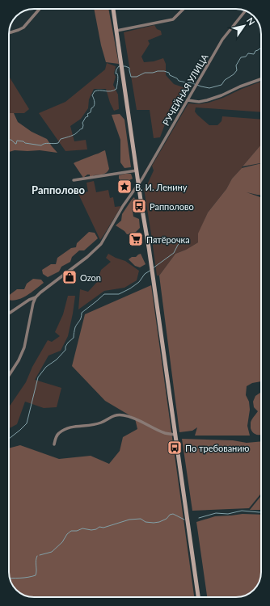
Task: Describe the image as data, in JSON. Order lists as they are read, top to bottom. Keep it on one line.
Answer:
{"streets":{"street":["РУЧЕЙНАЯ УЛИЦА"]},"districts":["Рапполово"],"places":{"place":["В. И. Ленину"],"bus stop":["Рапполово","По требованию"],"supermarket":["Пятёрочка"],"shop":["Ozon"]},"north":"top right"}
